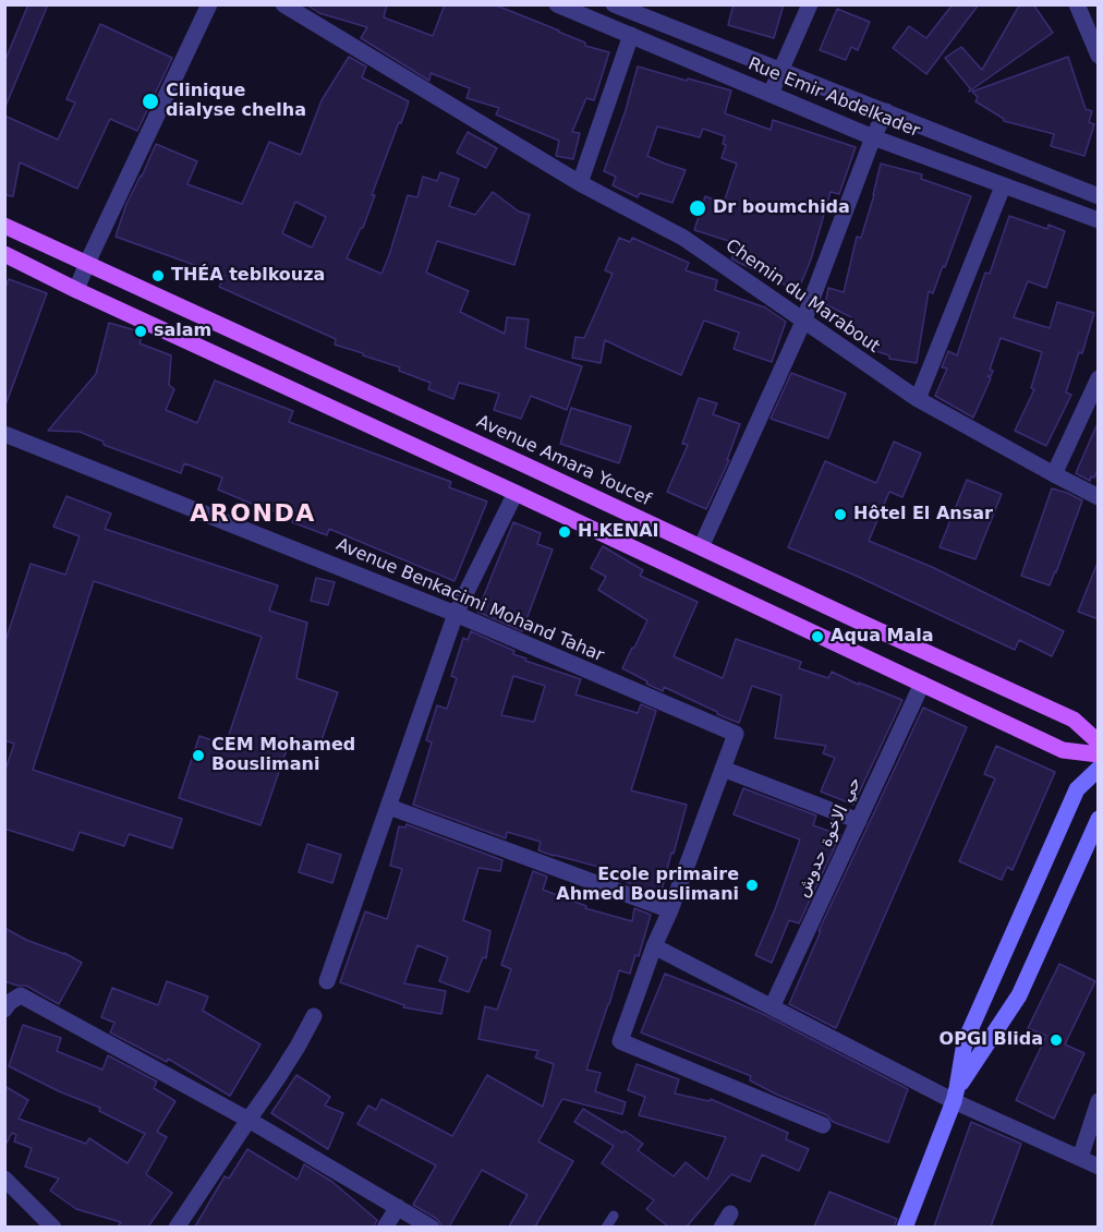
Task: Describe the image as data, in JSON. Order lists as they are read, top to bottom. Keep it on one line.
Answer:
{"streets":{"main road":["Avenue Amara Youcef"],"street":["Rue Emir Abdelkader","Chemin du Marabout","Avenue Benkacimi Mohand Tahar","حي الاخوة حدوش"]},"districts":["ARONDA"],"places":["Clinique dialyse chelha","Dr boumchida","THÉA teblkouza","salam","Hôtel El Ansar","H.KENAI","Aqua Mala","CEM Mohamed Bouslimani","Ecole primaire Ahmed Bouslimani","OPGI Blida"]}
